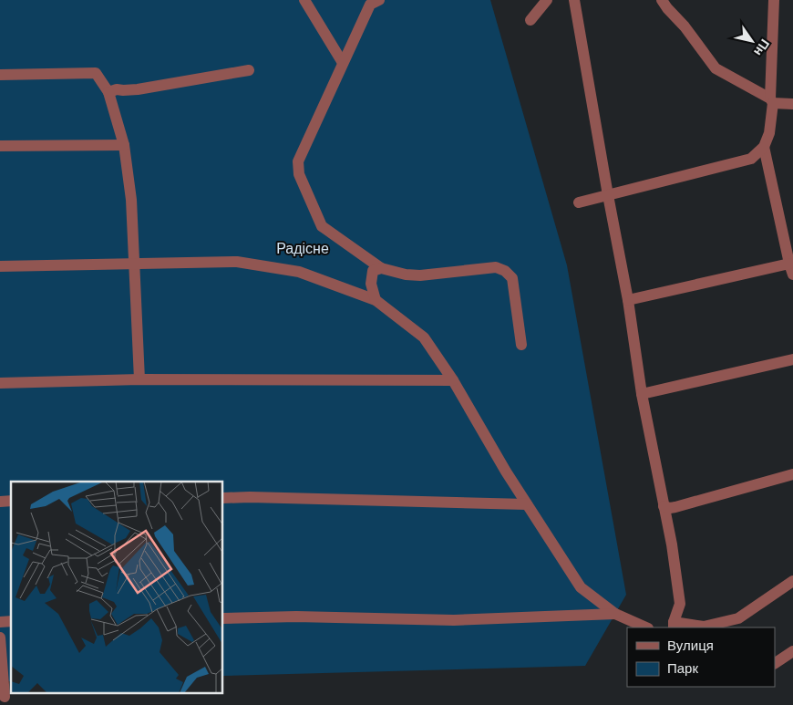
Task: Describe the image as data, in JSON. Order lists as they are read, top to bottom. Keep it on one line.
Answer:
{"parks":["Радісне"],"legend":["Вулиця","Парк"],"north":"bottom right"}
